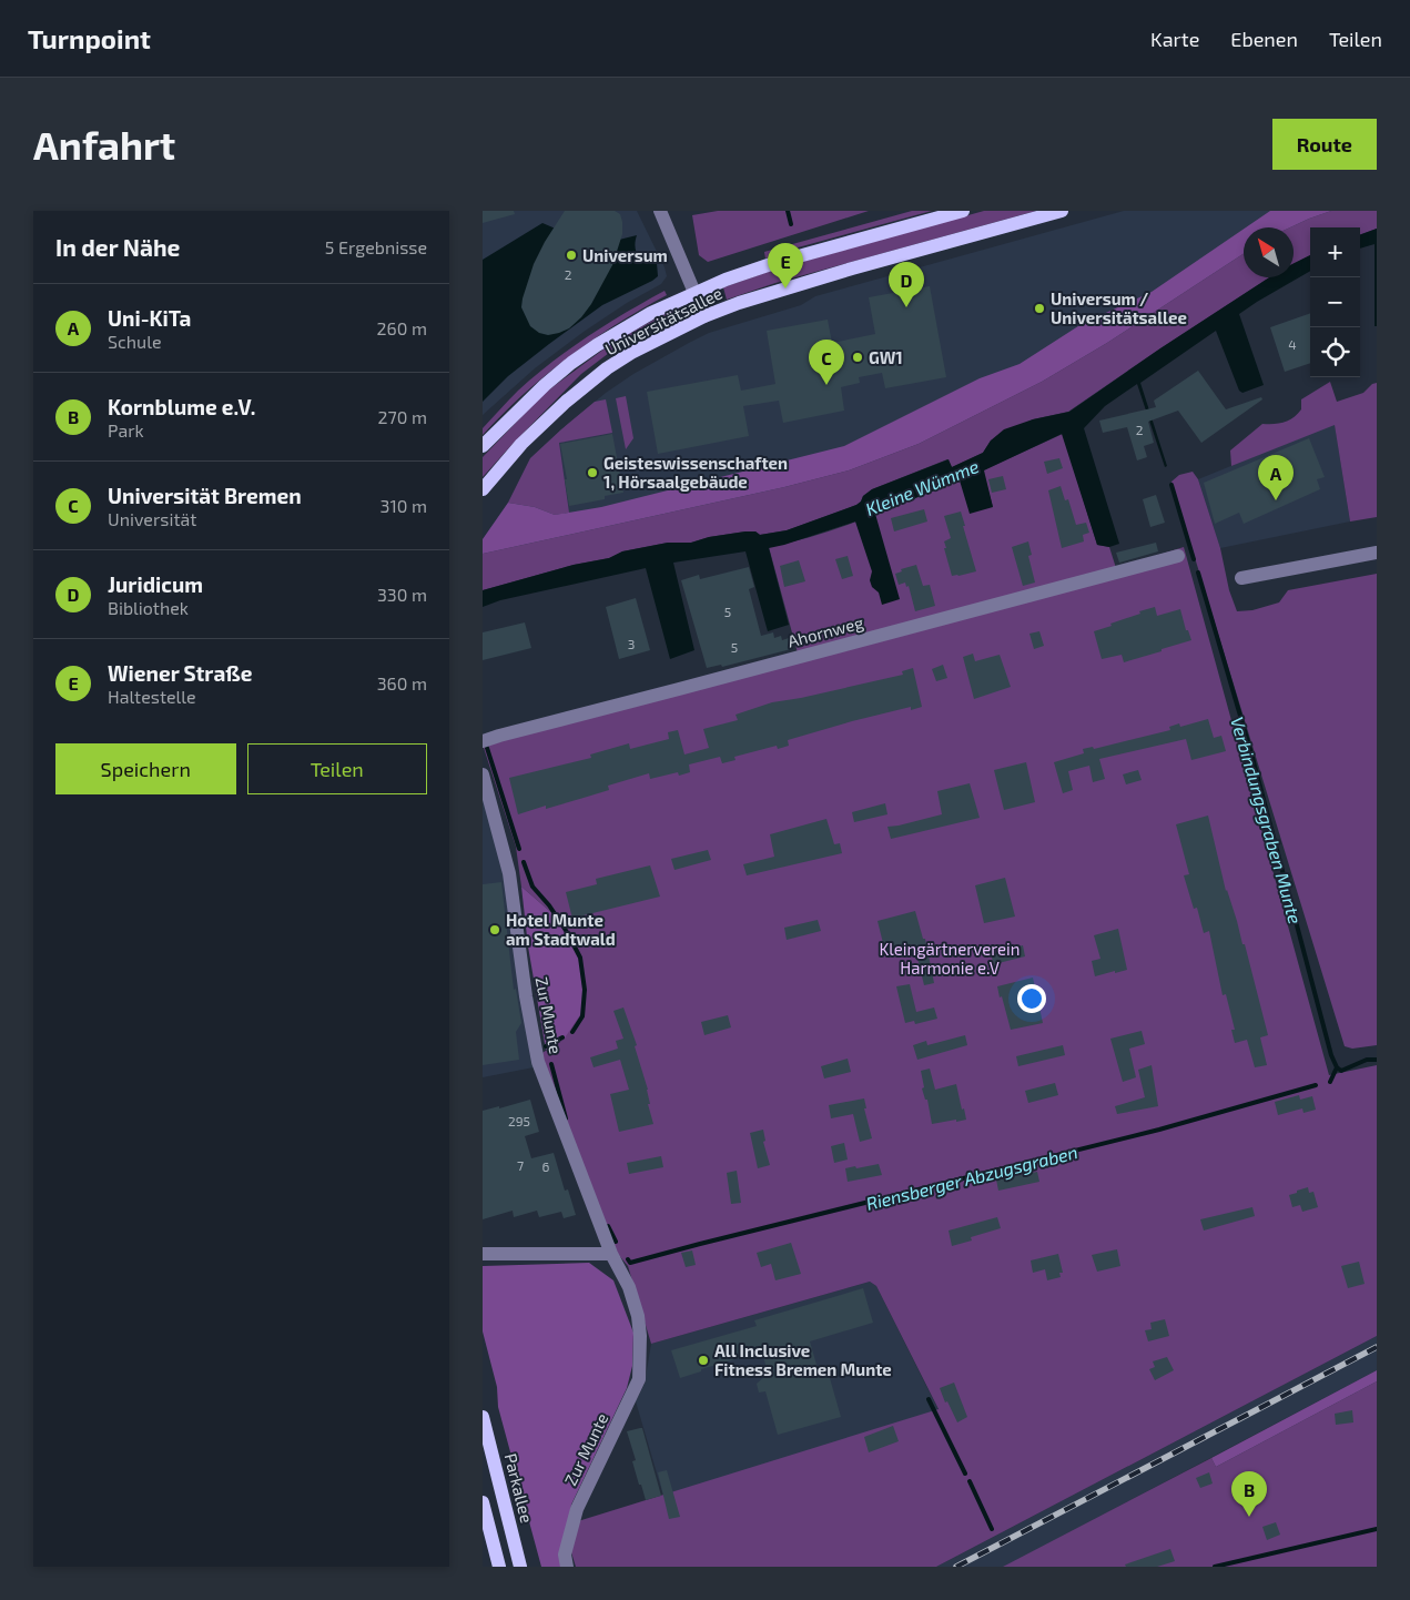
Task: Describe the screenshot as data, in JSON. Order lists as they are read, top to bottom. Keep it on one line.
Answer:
{"streets":{"main road":["Universitätsallee","Parkallee"],"street":["Ahornweg","Zur Munte"]},"water":["Kleine Wümme","Verbindungsgraben Munte","Riensberger Abzugsgraben"],"parks":["Kleingärtnerverein Harmonie e.V"],"places":["Universum","Universum / Universitätsallee","GW1","Geisteswissenschaften 1, Hörsaalgebäude","Hotel Munte am Stadtwald","All Inclusive Fitness Bremen Munte"],"house_numbers":["2","4","2","5","3","5","295","7","6"],"north":"top left","page":{"header":"Turnpoint","nav":["Karte","Ebenen","Teilen"],"buttons":["Route",["Speichern","Teilen"]],"title":"Anfahrt","heading":["In der Nähe","5 Ergebnisse"],"map_buttons":["+","−"],"pins":["E","D","C","A","B"],"list":[{"mark":"A","name":"Uni-KiTa","note":"Schule","value":"260 m"},{"mark":"B","name":"Kornblume e.V.","note":"Park","value":"270 m"},{"mark":"C","name":"Universität Bremen","note":"Universität","value":"310 m"},{"mark":"D","name":"Juridicum","note":"Bibliothek","value":"330 m"},{"mark":"E","name":"Wiener Straße","note":"Haltestelle","value":"360 m"}]}}
